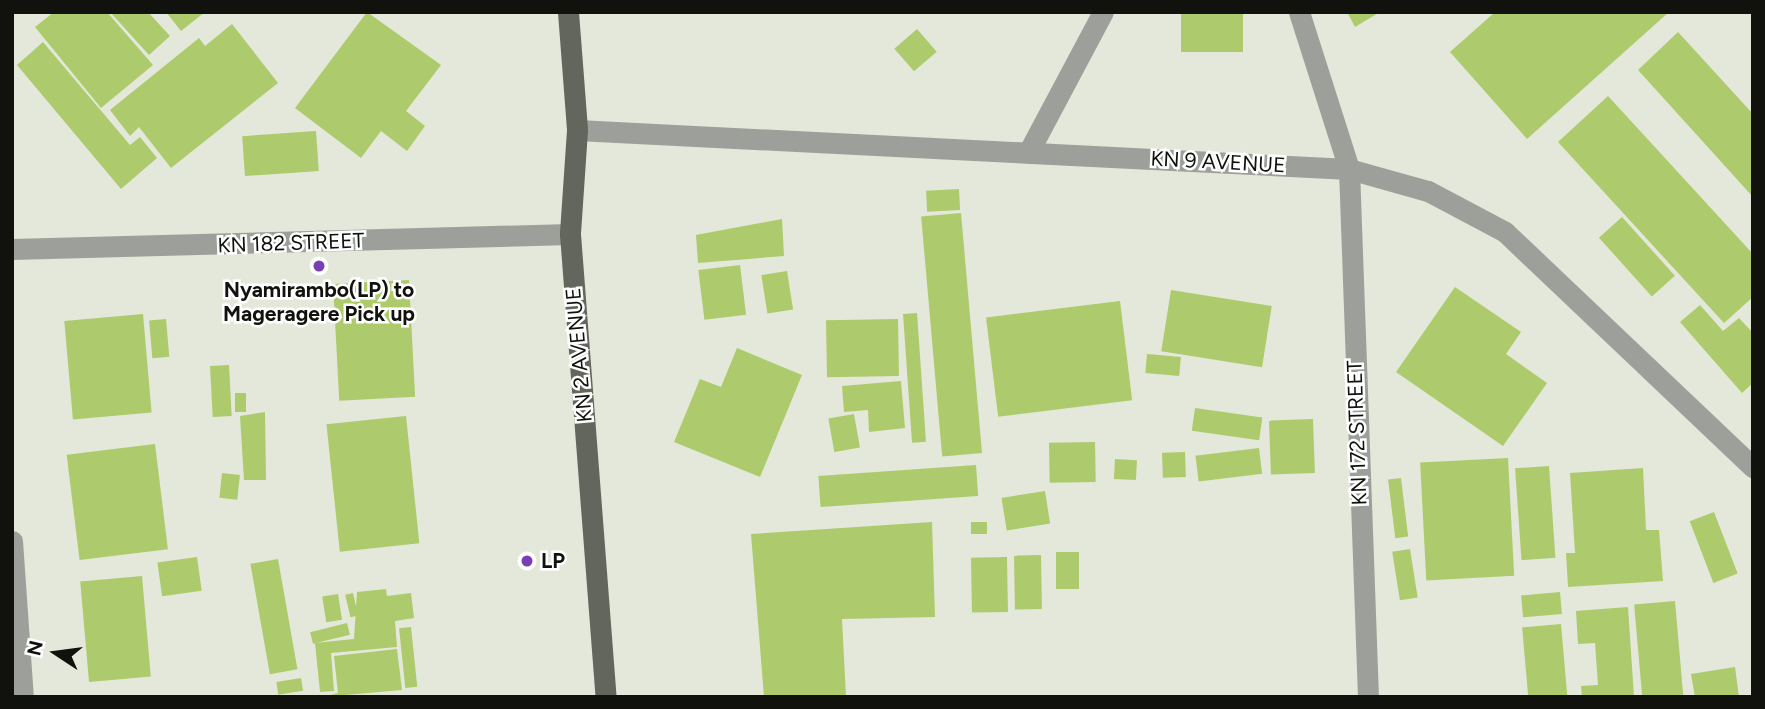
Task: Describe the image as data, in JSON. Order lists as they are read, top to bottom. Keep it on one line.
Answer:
{"streets":{"main road":["KN 2 AVENUE"],"street":["KN 9 AVENUE","KN 182 STREET","KN 172 STREET"]},"crossings":[["KN 9 AVENUE","KN 2 AVENUE"],["KN 9 AVENUE","KN 172 STREET"],["KN 182 STREET","KN 2 AVENUE"]],"places":["Nyamirambo(LP) to Mageragere Pick up","LP"],"north":"left"}
